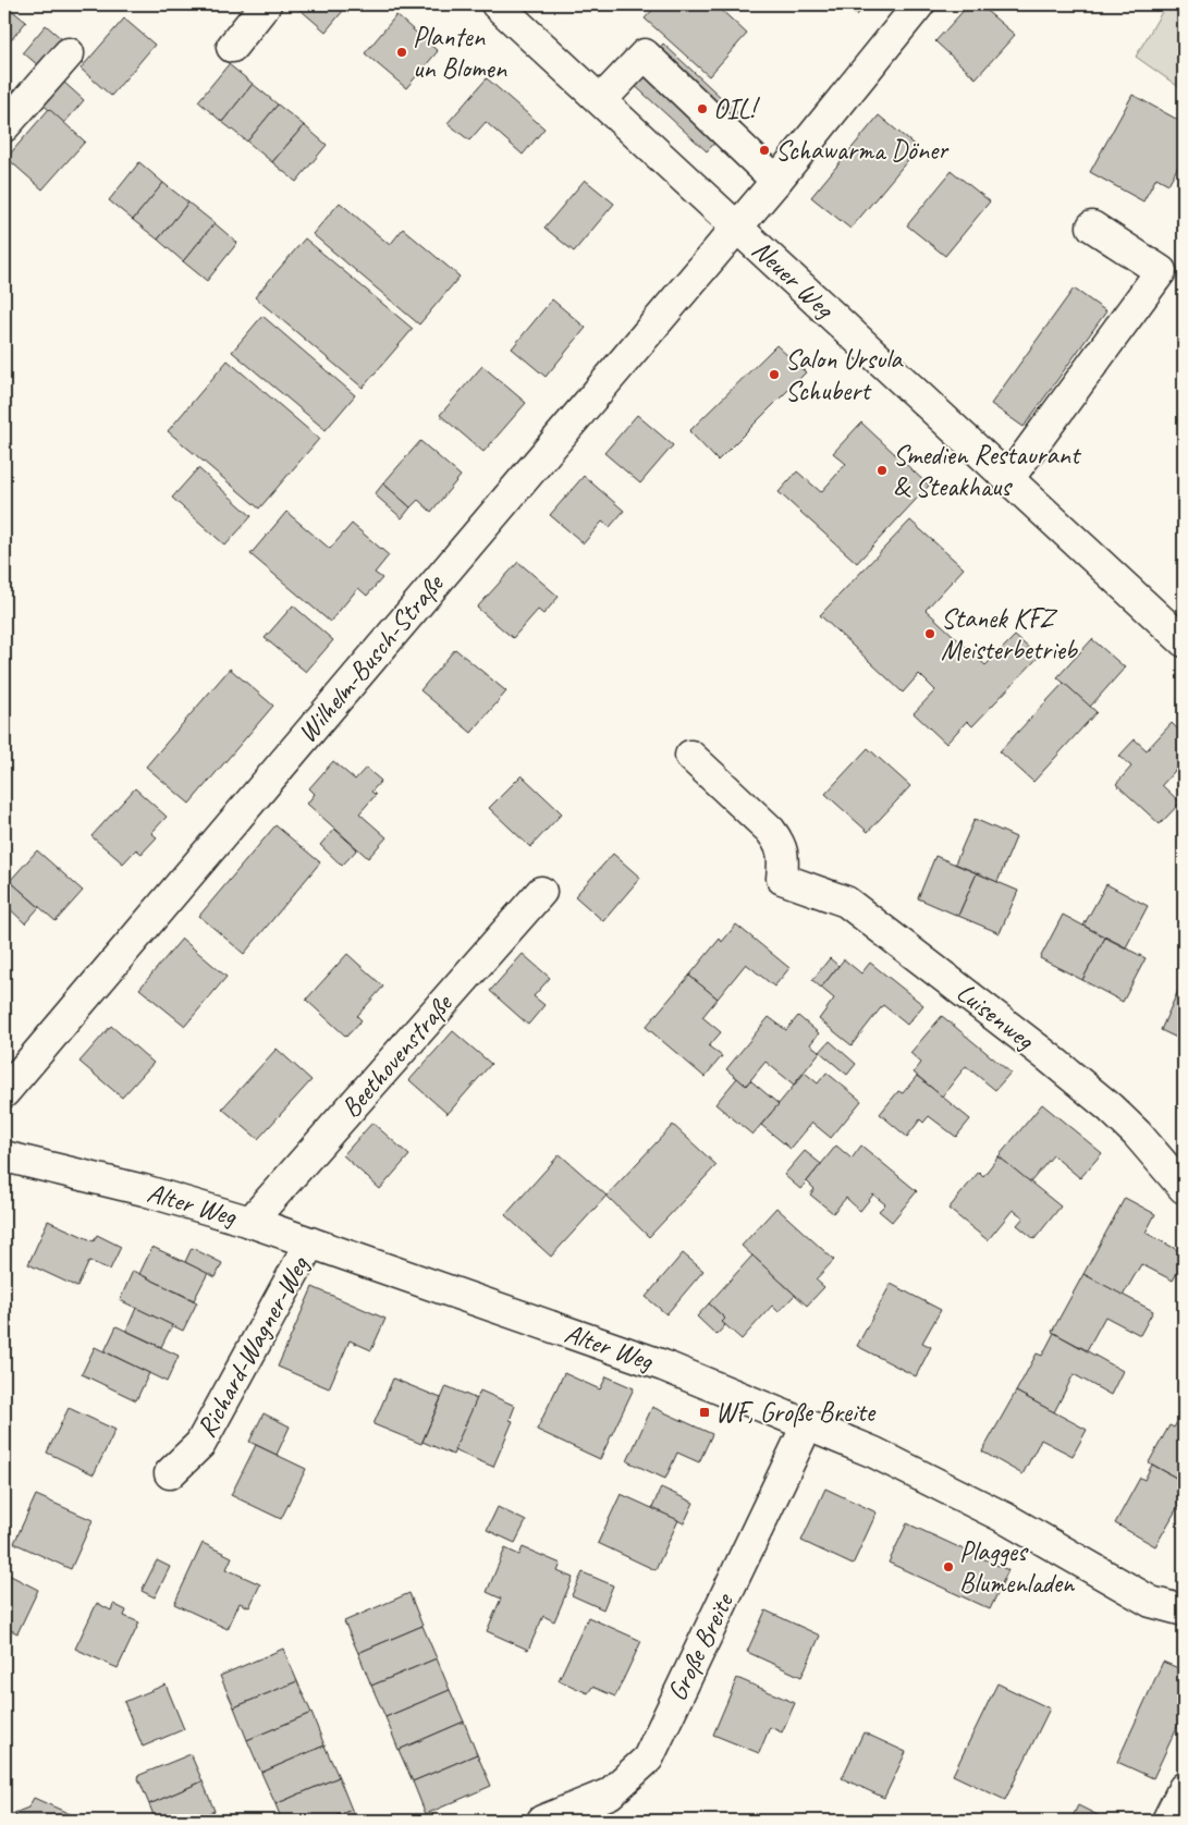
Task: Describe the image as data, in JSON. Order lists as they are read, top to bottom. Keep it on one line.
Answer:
{"streets":{"street":["Neuer Weg","Wilhelm-Busch-Straße","Luisenweg","Beethovenstraße","Alter Weg","Richard-Wagner-Weg","Große Breite"]},"crossings":[["Neuer Weg","Wilhelm-Busch-Straße"],["Beethovenstraße","Alter Weg"],["Alter Weg","Richard-Wagner-Weg"],["Alter Weg","Große Breite"]],"places":{"other":["Planten un Blomen","OIL!","Schawarma Döner","Salon Ursula Schubert","Smedien Restaurant & Steakhaus","Stanek KFZ Meisterbetrieb","Plagges Blumenladen"],"transit":["WF, Große Breite"]}}
